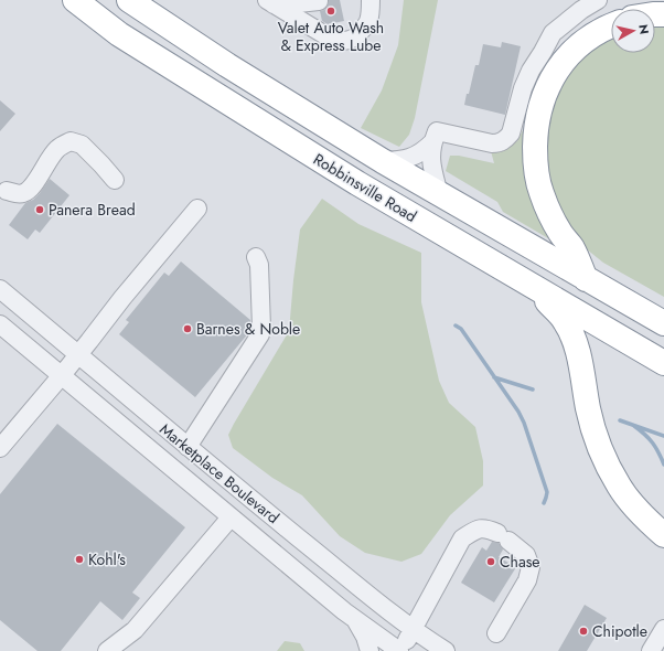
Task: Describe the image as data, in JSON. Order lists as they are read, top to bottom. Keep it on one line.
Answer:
{"streets":{"highway":["Robbinsville Road"],"street":["Marketplace Boulevard"]},"places":["Valet Auto Wash & Express Lube","Panera Bread","Barnes & Noble","Kohl's","Chase","Chipotle"],"north":"right"}
